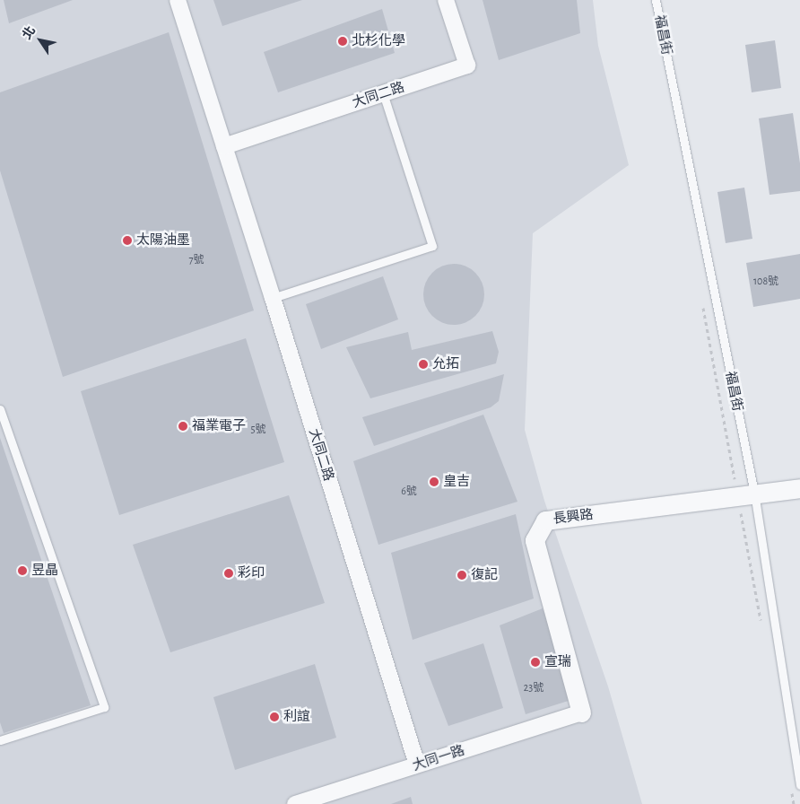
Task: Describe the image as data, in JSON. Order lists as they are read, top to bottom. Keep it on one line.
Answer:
{"streets":{"street":["大同二路","長興路","大同一路"],"lane":["福昌街"]},"crossings":[["福昌街","長興路"],["大同二路","大同一路"],["長興路","大同一路"]],"places":["北杉化學","太陽油墨","允拓","福業電子","皇吉","昱晶","彩印","復記","宣瑞","利誼"],"house_numbers":["7號","108號","5號","6號","23號"],"north":"top left"}
